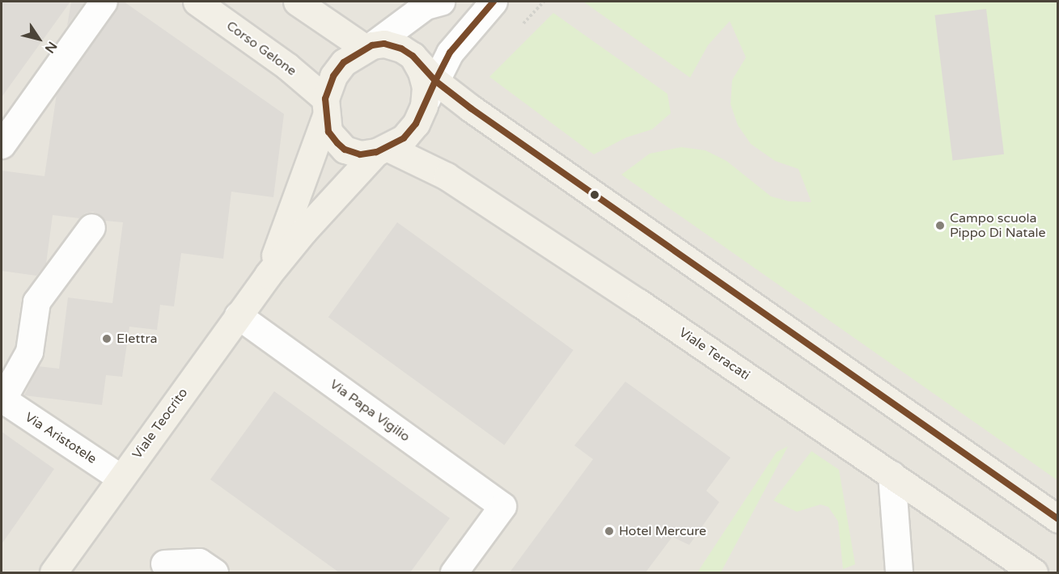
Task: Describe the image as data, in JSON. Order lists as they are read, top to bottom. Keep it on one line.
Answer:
{"streets":{"main road":["Corso Gelone","Viale Teracati","Viale Teocrito"],"street":["Via Papa Vigilio","Via Aristotele"]},"crossings":[["Corso Gelone","Viale Teracati"],["Via Papa Vigilio","Viale Teocrito"],["Viale Teocrito","Via Aristotele"]],"places":["Campo scuola Pippo Di Natale","Elettra","Hotel Mercure"],"north":"bottom right"}
